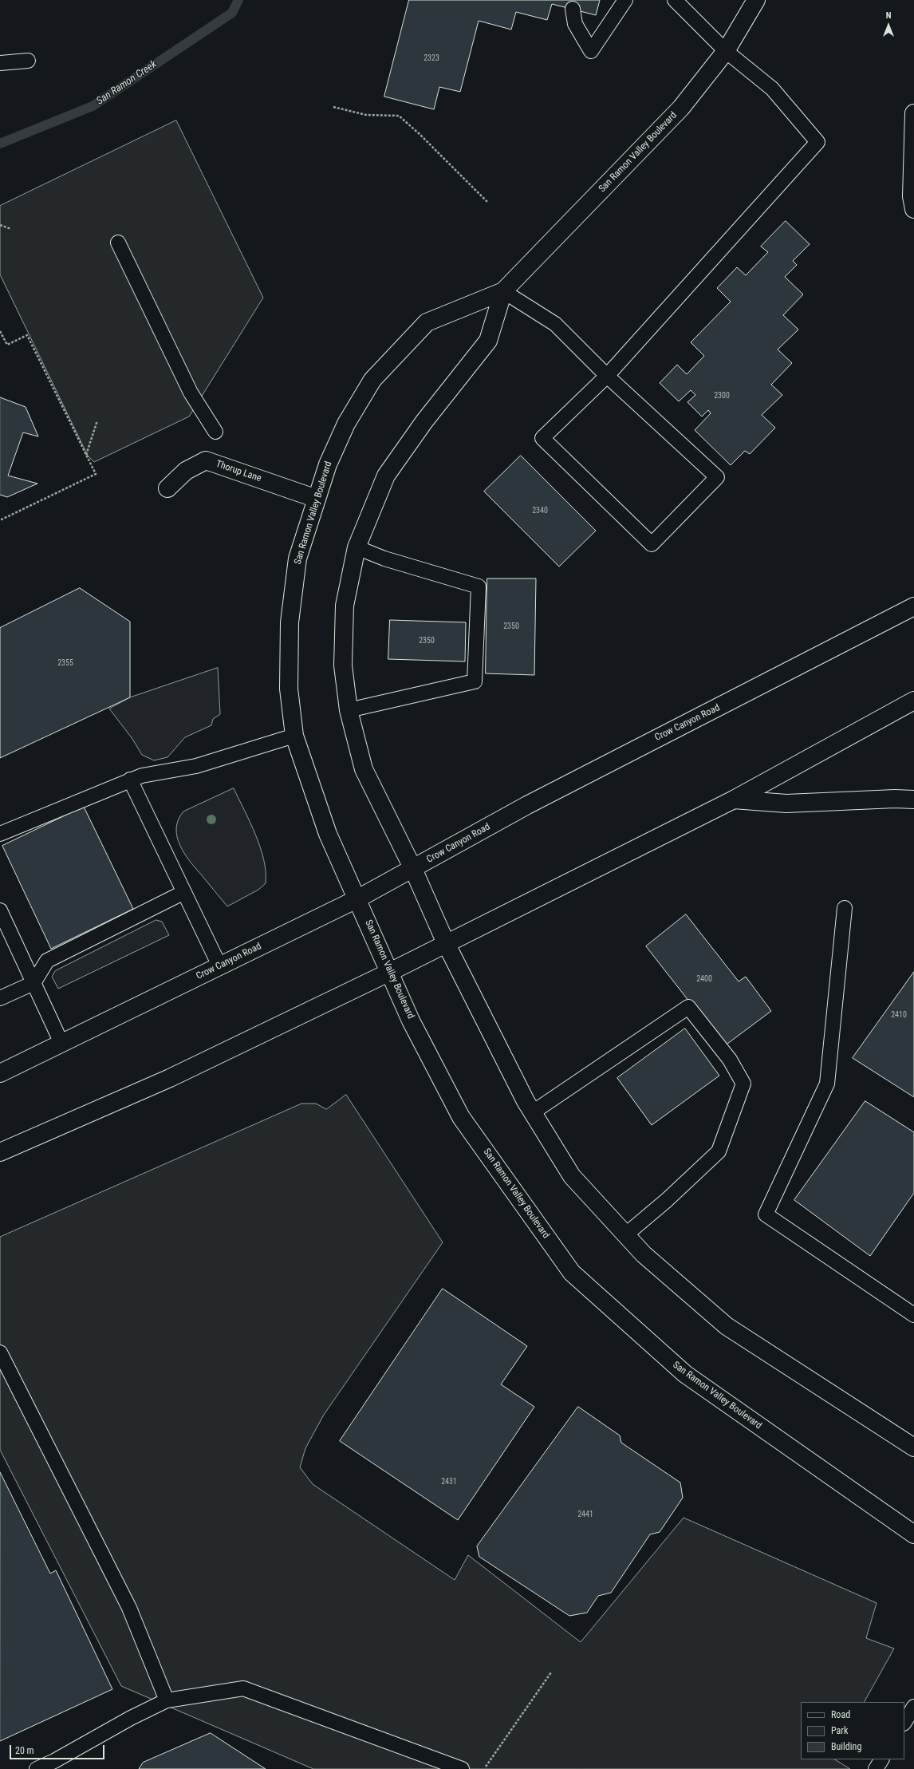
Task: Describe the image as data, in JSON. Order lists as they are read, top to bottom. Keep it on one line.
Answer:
{"streets":{"main road":["San Ramon Valley Boulevard","Thorup Lane","Crow Canyon Road"]},"crossings":[["San Ramon Valley Boulevard","Thorup Lane"],["San Ramon Valley Boulevard","Crow Canyon Road"]],"water":["San Ramon Creek"],"house_numbers":["2323","2300","2340","2350","2350","2355","2400","2410","2431","2441"],"legend":["Road","Park","Building"],"scale_bar":"20 m","north":"top"}
